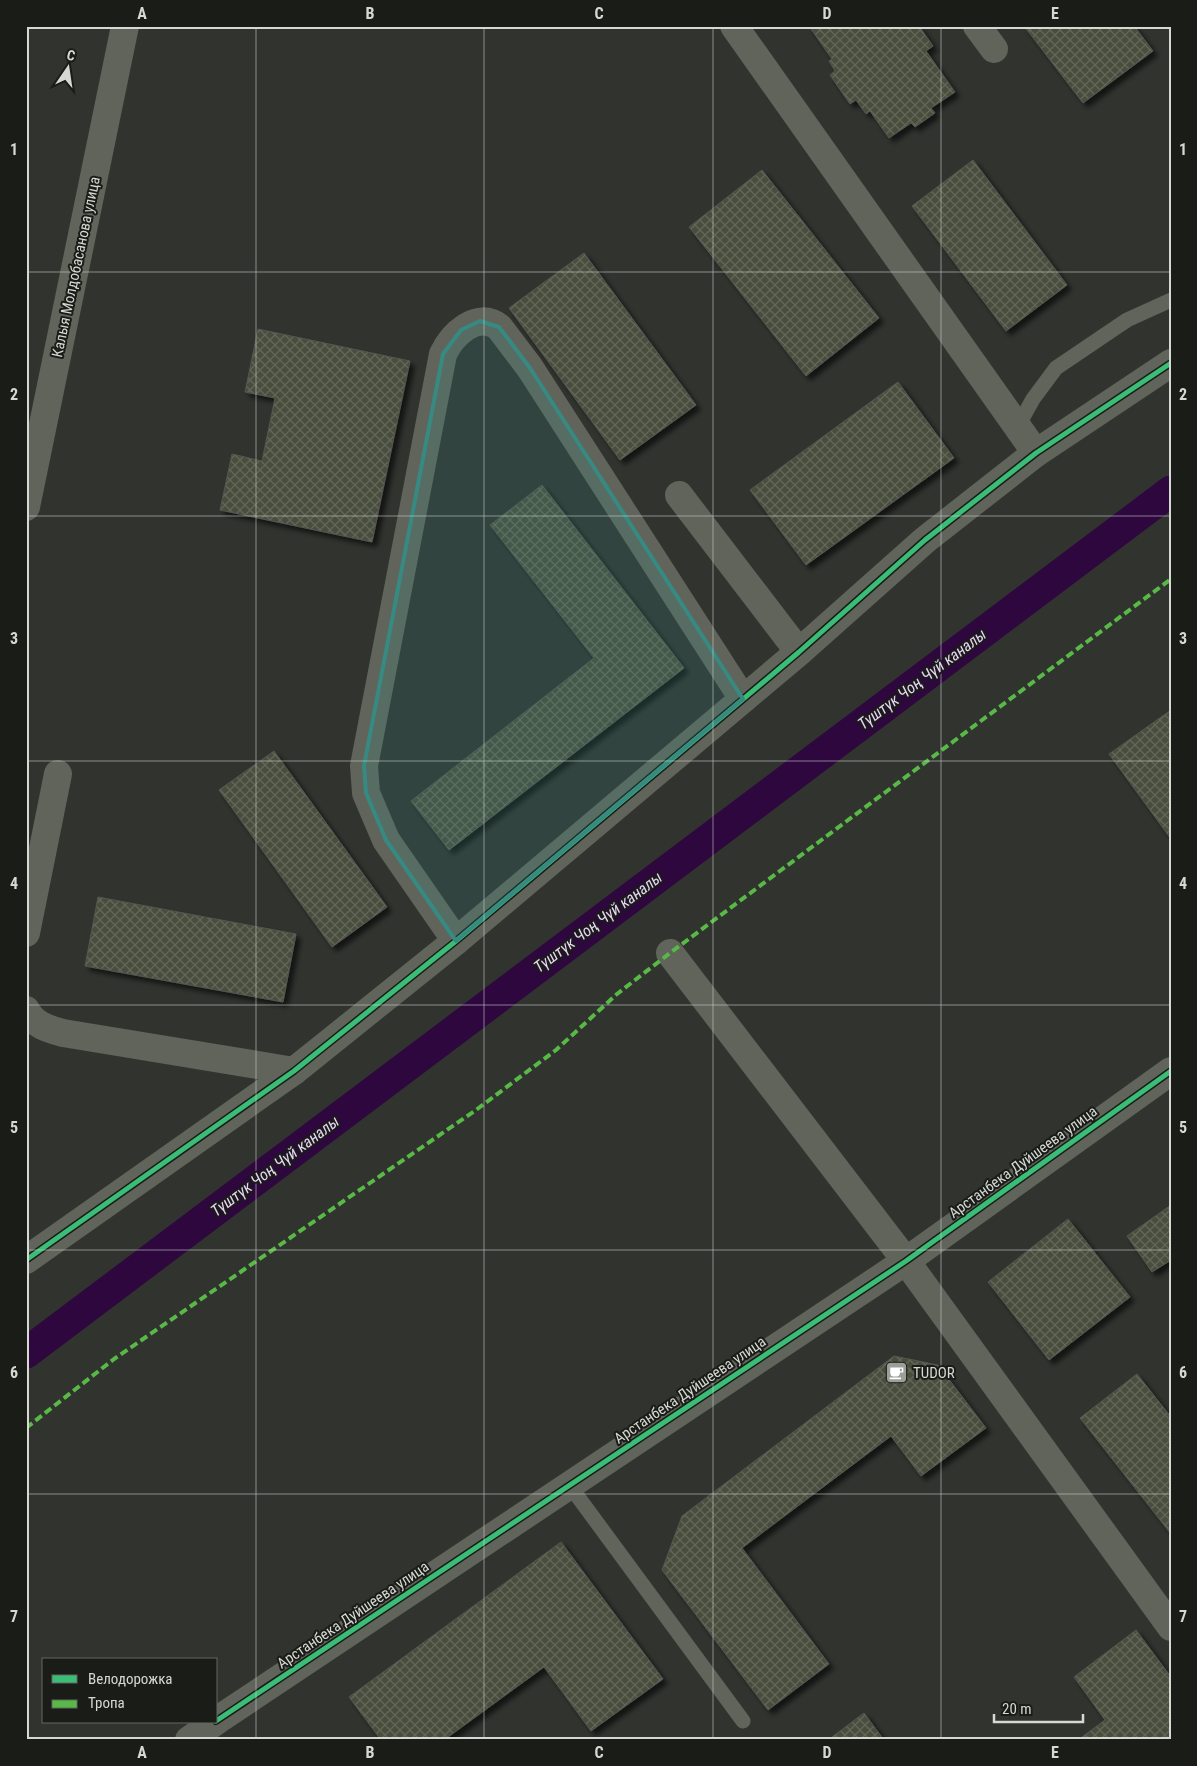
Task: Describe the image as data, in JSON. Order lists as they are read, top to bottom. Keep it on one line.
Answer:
{"streets":{"street":["Калыя Молдобасанова улица","Арстанбека Дуйшеева улица"]},"water":["Түштүк Чоң Чүй каналы"],"places":{"cafe":["TUDOR"]},"legend":["Велодорожка","Тропа"],"scale_bar":"20 m","north":"top","grid":{"columns":["A","B","C","D","E"],"rows":["1","2","3","4","5","6","7"]}}
